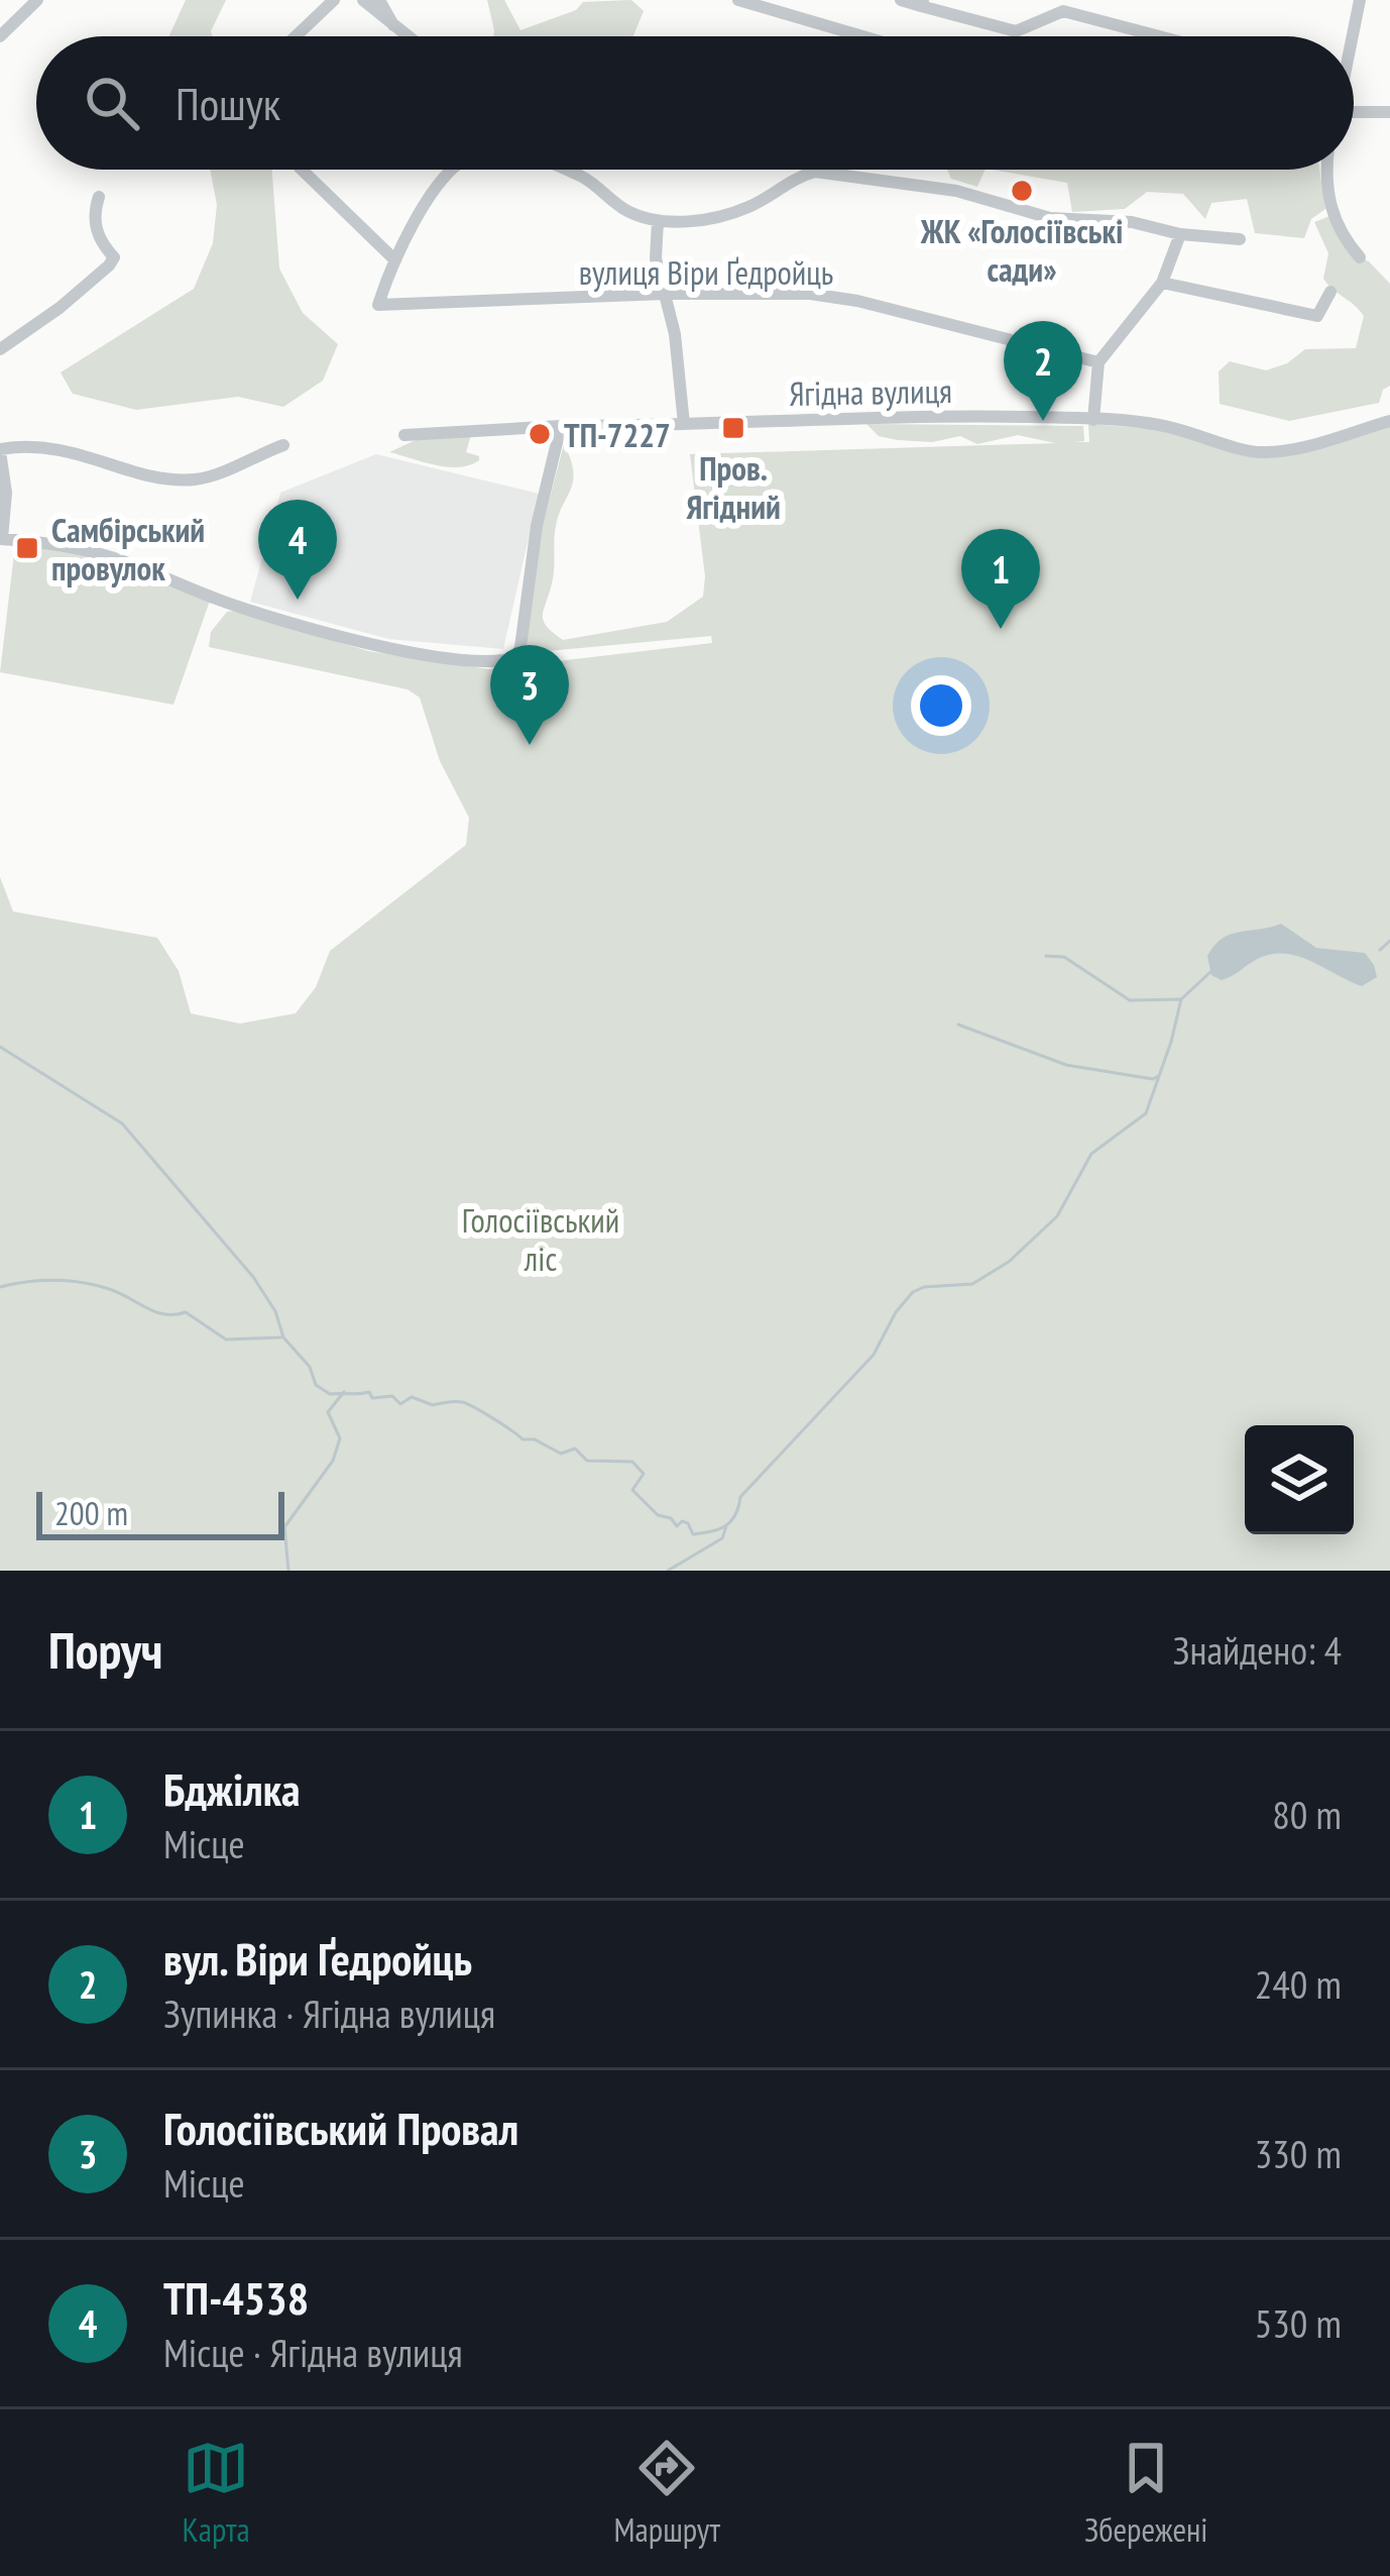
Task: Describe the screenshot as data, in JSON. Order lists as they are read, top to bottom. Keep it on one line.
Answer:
{"streets":{"street":["вулиця Віри Ґедройць","Ягідна вулиця"]},"parks":["Голосіївський ліс"],"places":{"other":["ЖК «Голосіївські сади»","ТП-7227"],"transit":["Пров. Ягідний","Самбірський провулок"]},"scale_bar":"200 m","page":{"search":"Пошук","pins":["2","4","1","3"],"scale":"200 m","heading":["Поруч","Знайдено: 4"],"list":[{"mark":"1","name":"Бджілка","note":"Місце","value":"80 m"},{"mark":"2","name":"вул. Віри Ґедройць","note":"Зупинка · Ягідна вулиця","value":"240 m"},{"mark":"3","name":"Голосіївський Провал","note":"Місце","value":"330 m"},{"mark":"4","name":"ТП-4538","note":"Місце · Ягідна вулиця","value":"530 m"}],"nav":["Карта","Маршрут","Збережені"]}}
